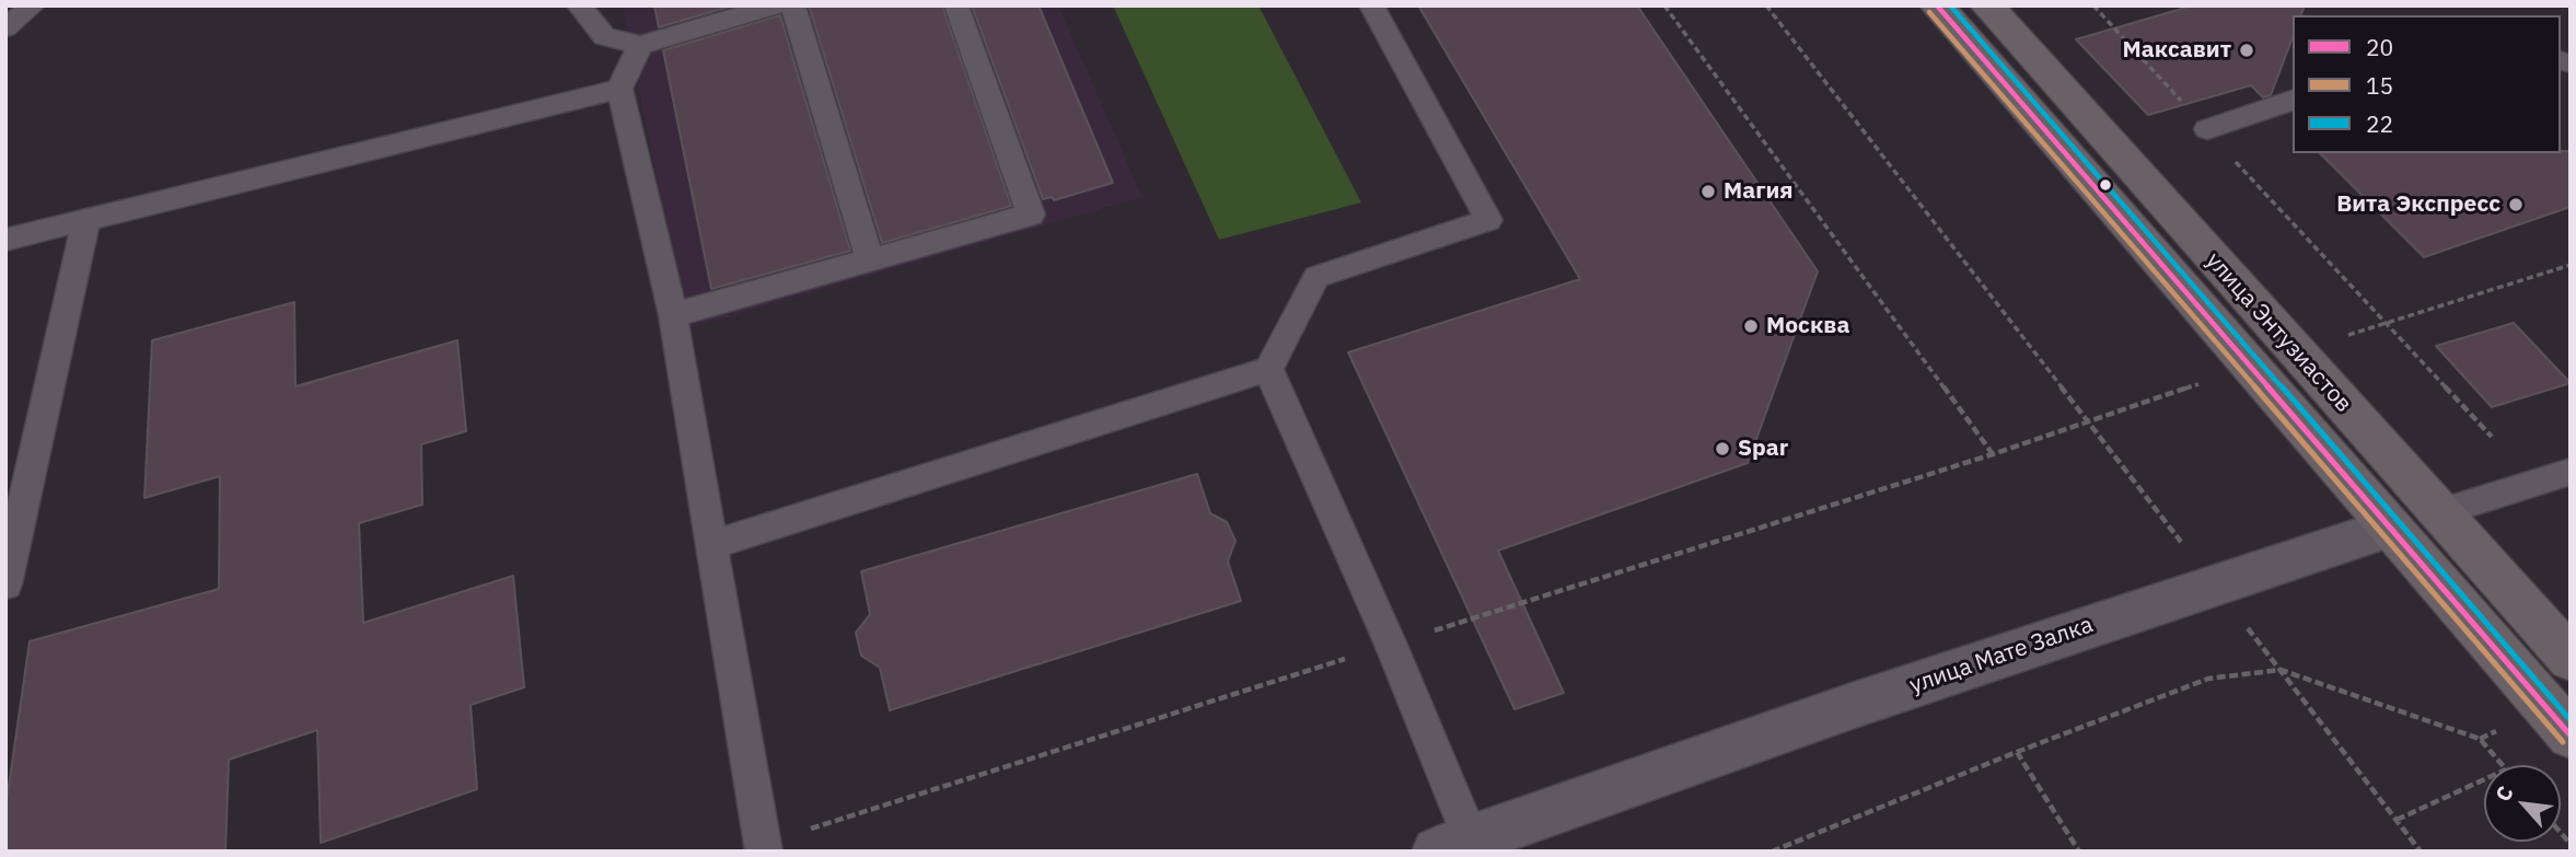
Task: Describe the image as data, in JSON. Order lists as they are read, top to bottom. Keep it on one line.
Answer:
{"streets":{"main road":["улица Энтузиастов","улица Мате Залка"]},"crossings":[["улица Энтузиастов","улица Мате Залка"]],"places":["Максавит","Магия","Вита Экспресс","Москва","Spar"],"lines":["transit line 20","transit line 22","transit line 15"],"legend":["20","15","22"],"north":"top left"}
